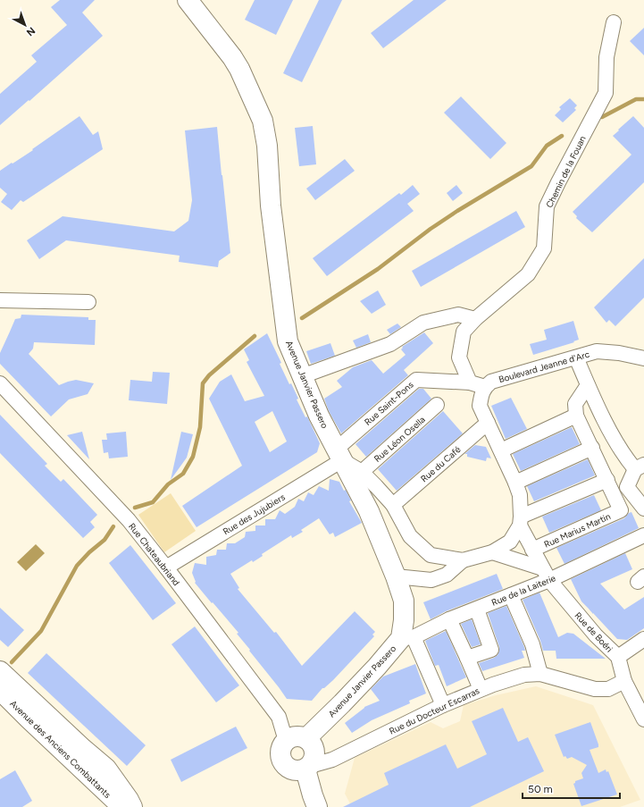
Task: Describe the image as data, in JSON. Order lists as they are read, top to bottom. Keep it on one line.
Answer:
{"streets":{"street":["Chemin de la Fouan","Boulevard Jeanne d'Arc","Avenue Janvier Passero","Rue Saint-Pons","Rue Léon Osella","Rue du Café","Rue des Jujubiers","Rue Marius Martin","Rue Chateaubriand","Rue de la Laiterie","Rue de Boéri","Rue du Docteur Escarras","Avenue des Anciens Combattants"]},"crossings":[["Chemin de la Fouan","Rue Saint-Pons"],["Avenue Janvier Passero","Rue Saint-Pons"],["Avenue Janvier Passero","Rue des Jujubiers"],["Avenue Janvier Passero","Rue Chateaubriand"],["Avenue Janvier Passero","Rue de la Laiterie"],["Avenue Janvier Passero","Rue du Docteur Escarras"],["Rue Saint-Pons","Rue des Jujubiers"],["Rue des Jujubiers","Rue Chateaubriand"],["Rue Marius Martin","Rue de Boéri"],["Rue Chateaubriand","Rue du Docteur Escarras"],["Rue de la Laiterie","Rue de Boéri"],["Rue de Boéri","Rue du Docteur Escarras"]],"scale_bar":"50 m","north":"bottom right"}
